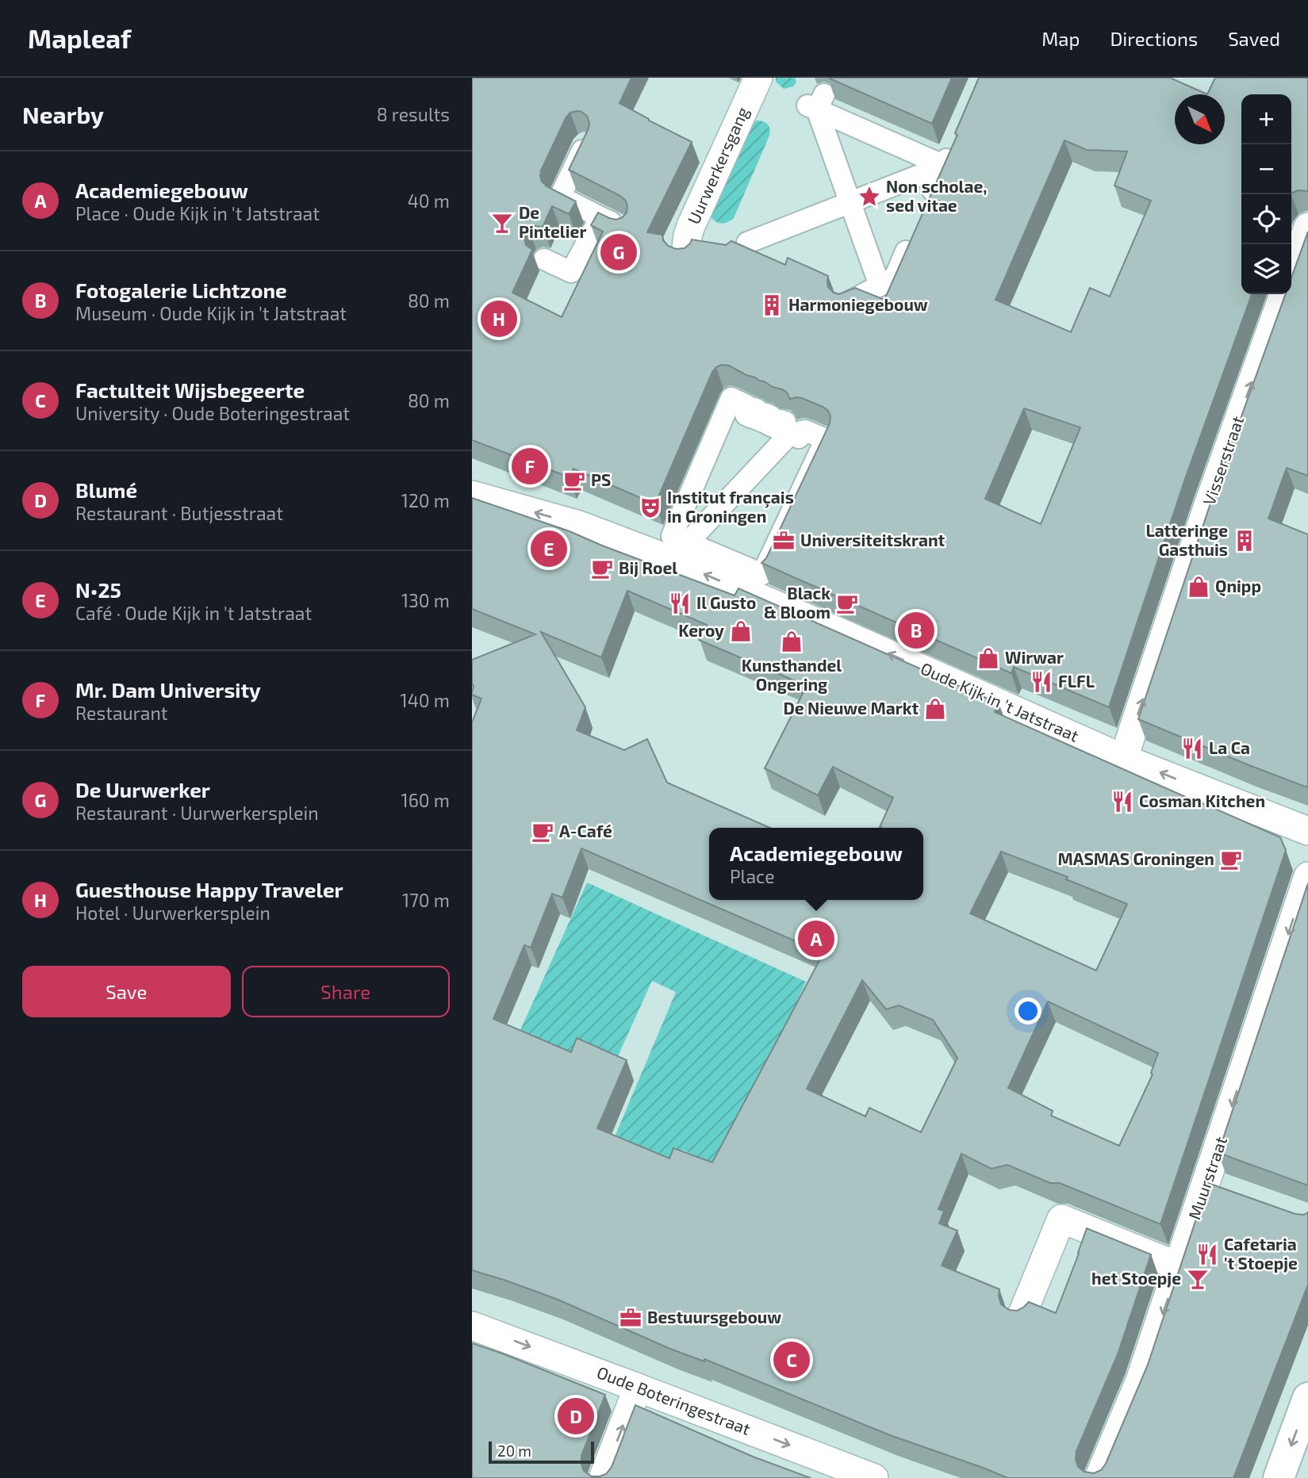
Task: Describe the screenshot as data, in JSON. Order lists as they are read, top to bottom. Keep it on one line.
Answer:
{"streets":{"street":["Uurwerkersgang","Visserstraat","Oude Kijk in 't Jatstraat","Muurstraat","Oude Boteringestraat"]},"crossings":[["Visserstraat","Oude Kijk in 't Jatstraat"]],"one_way":["Visserstraat","Oude Kijk in 't Jatstraat","Muurstraat","Oude Boteringestraat"],"places":{"place":["Non scholae, sed vitae"],"bar":["De Pintelier","het Stoepje"],"building":["Harmoniegebouw","Latteringe Gasthuis"],"cafe":["PS","Bij Roel","Black & Bloom","A-Café","MASMAS Groningen"],"theatre":["Institut français in Groningen"],"office":["Universiteitskrant","Bestuursgebouw"],"shop":["Qnipp","Keroy","Kunsthandel Ongering","Wirwar","De Nieuwe Markt"],"restaurant":["Il Gusto","FLFL","La Ca","Cosman Kitchen","Cafetaria 't Stoepje"]},"scale_bar":"20 m","north":"bottom right","page":{"header":"Mapleaf","nav":["Map","Directions","Saved"],"heading":["Nearby","8 results"],"map_buttons":["+","−"],"list":[{"mark":"A","name":"Academiegebouw","note":"Place · Oude Kijk in 't Jatstraat","value":"40 m"},{"mark":"B","name":"Fotogalerie Lichtzone","note":"Museum · Oude Kijk in 't Jatstraat","value":"80 m"},{"mark":"C","name":"Factulteit Wijsbegeerte","note":"University · Oude Boteringestraat","value":"80 m"},{"mark":"D","name":"Blumé","note":"Restaurant · Butjesstraat","value":"120 m"},{"mark":"E","name":"N•25","note":"Café · Oude Kijk in 't Jatstraat","value":"130 m"},{"mark":"F","name":"Mr. Dam University","note":"Restaurant","value":"140 m"},{"mark":"G","name":"De Uurwerker","note":"Restaurant · Uurwerkersplein","value":"160 m"},{"mark":"H","name":"Guesthouse Happy Traveler","note":"Hotel · Uurwerkersplein","value":"170 m"}],"pins":["G","H","F","E","B","A","C","D"],"popup":["Academiegebouw","Place"],"buttons":["Save","Share"],"scale":"20 m"}}
